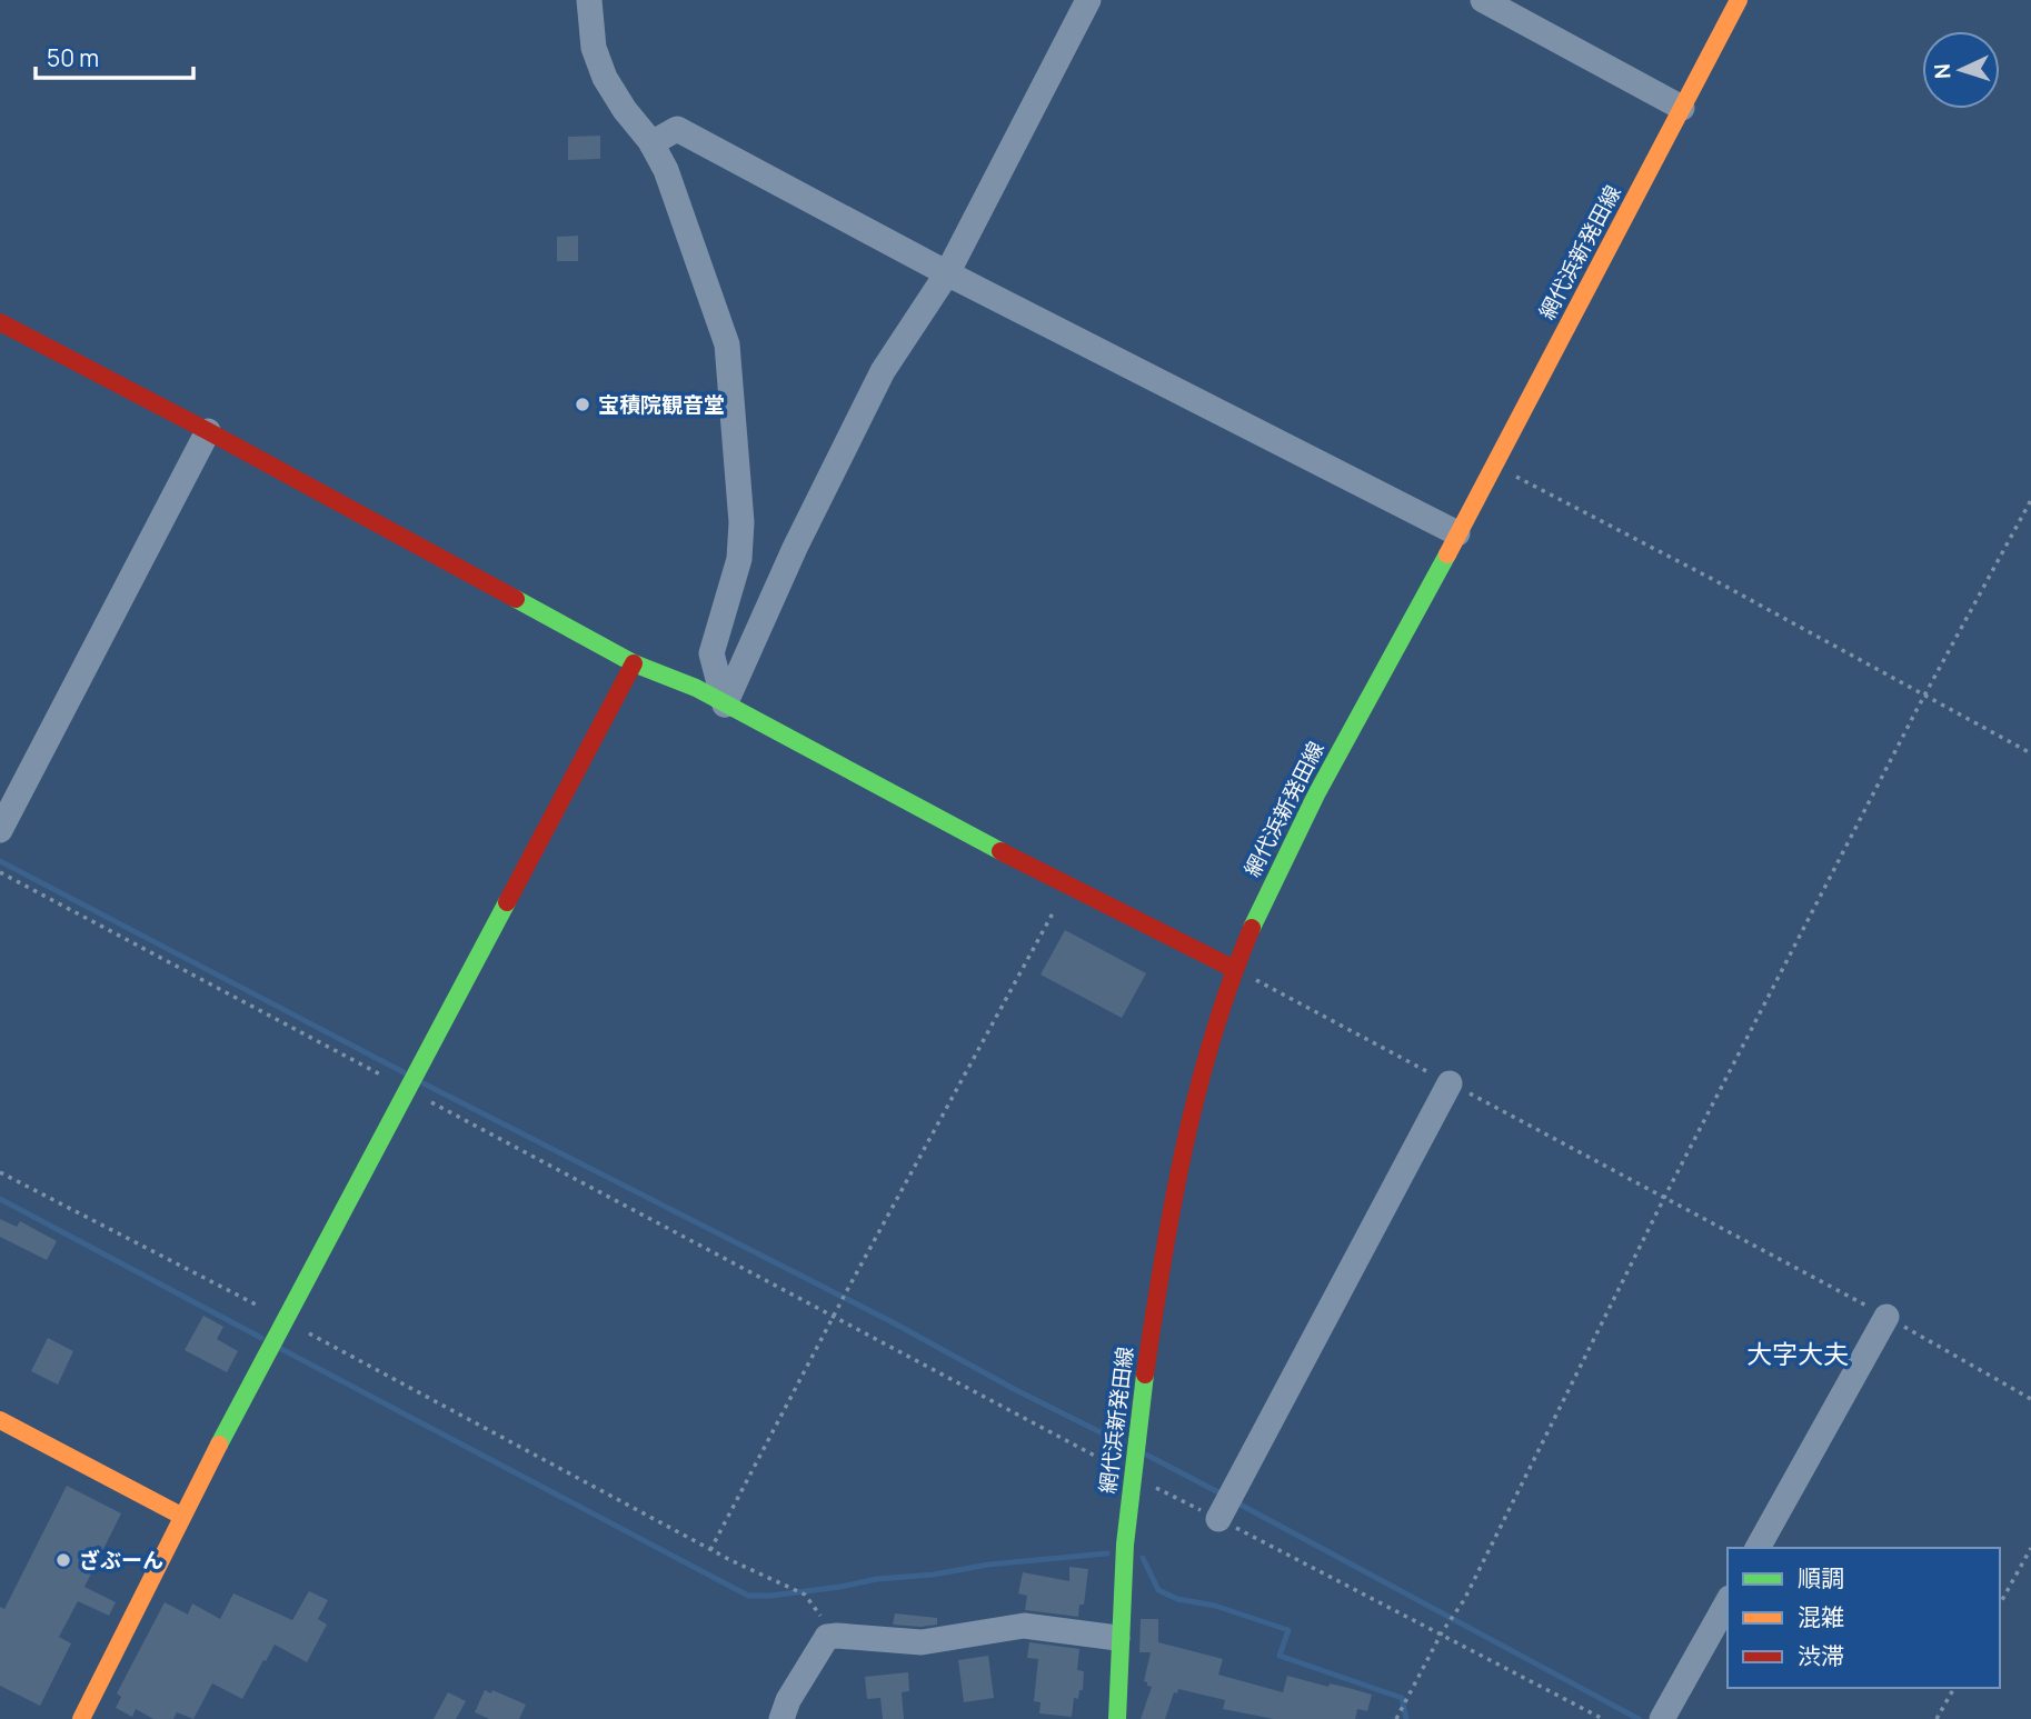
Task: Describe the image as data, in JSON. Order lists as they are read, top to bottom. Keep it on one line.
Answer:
{"streets":{"street":["網代浜新発田線"]},"districts":["大字大夫"],"places":["宝積院観音堂","ざぶーん"],"legend":["順調","混雑","渋滞"],"scale_bar":"50 m","north":"left"}
